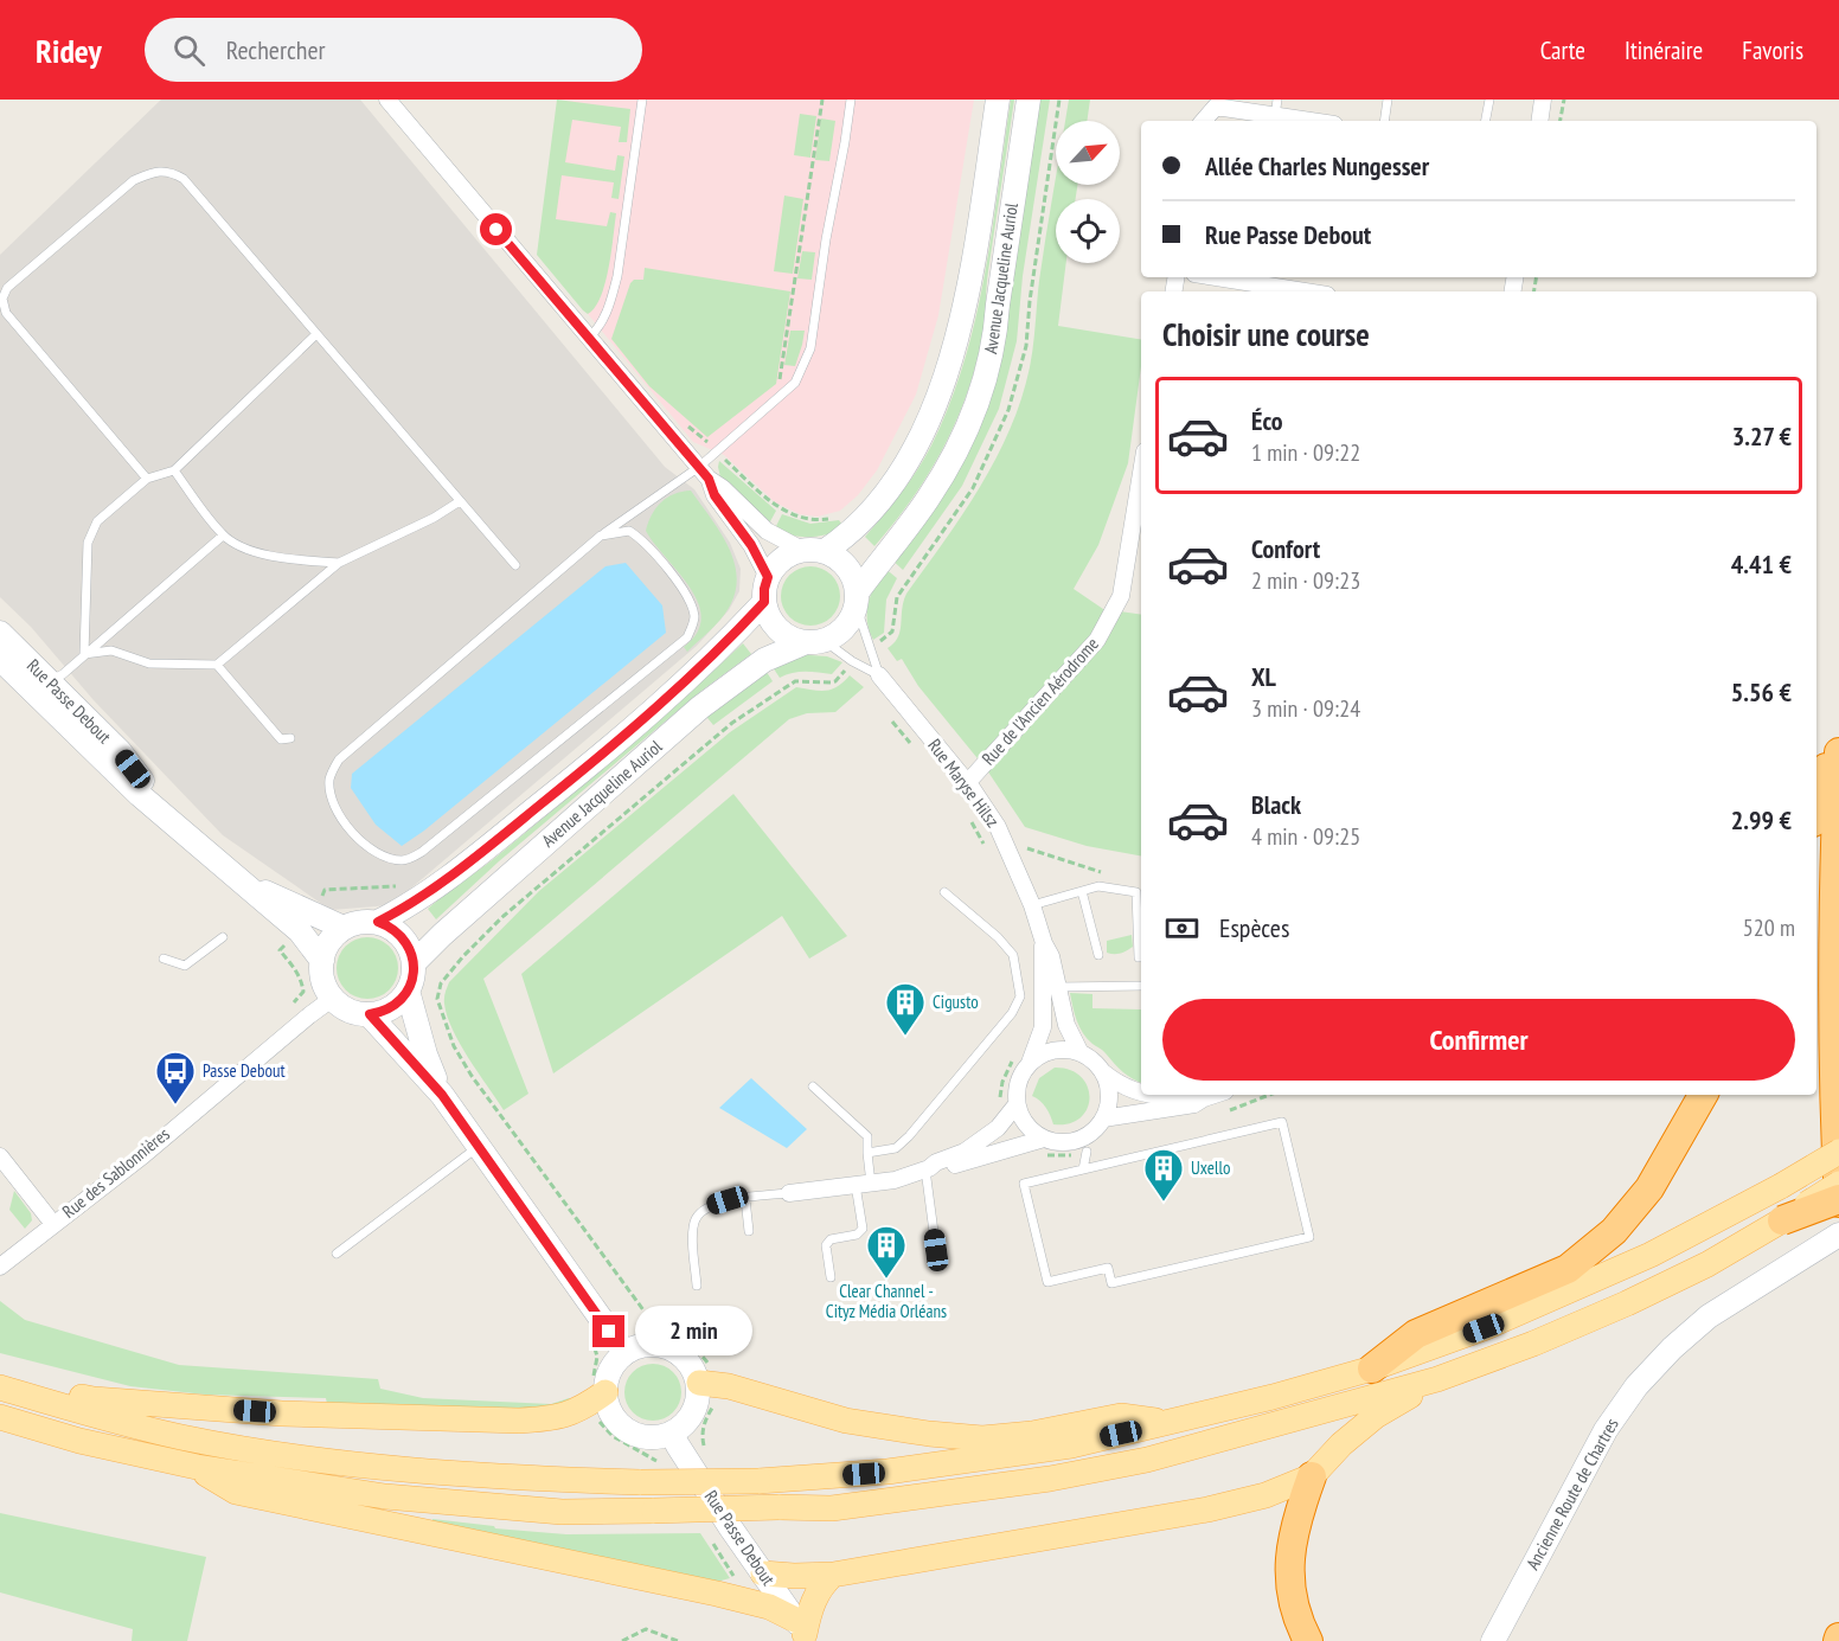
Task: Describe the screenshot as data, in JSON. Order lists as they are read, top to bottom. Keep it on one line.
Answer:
{"streets":{"main road":["Avenue Jacqueline Auriol","Rue Passe Debout","Ancienne Route de Chartres"],"street":["Rue de l'Ancien Aérodrome","Rue Maryse Hilsz","Rue des Sablonnières"]},"crossings":[["Avenue Jacqueline Auriol","Rue Passe Debout"],["Avenue Jacqueline Auriol","Rue des Sablonnières"],["Rue Passe Debout","Rue des Sablonnières"],["Rue de l'Ancien Aérodrome","Rue Maryse Hilsz"]],"places":{"building":["Cigusto","Uxello","Clear Channel - Cityz Média Orléans"],"bus stop":["Passe Debout"]},"north":"top right","page":{"header":"Ridey","search":"Rechercher","nav":["Carte","Itinéraire","Favoris"],"banner":["Allée Charles Nungesser","Rue Passe Debout"],"heading":"Choisir une course","list":[{"name":"Éco","note":"1 min · 09:22","value":"3.27 €"},{"name":"Confort","note":"2 min · 09:23","value":"4.41 €"},{"name":"XL","note":"3 min · 09:24","value":"5.56 €"},{"name":"Black","note":"4 min · 09:25","value":"2.99 €"}],"pay":["Espèces","520 m"],"buttons":"Confirmer","bubble":"2 min"}}
